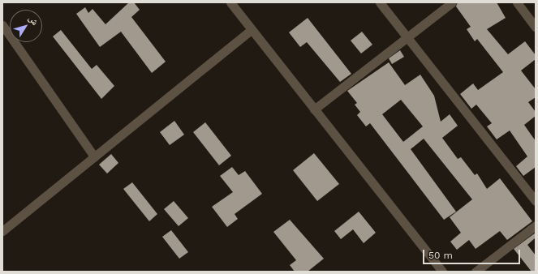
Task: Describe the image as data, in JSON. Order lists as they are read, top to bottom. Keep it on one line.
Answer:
{"scale_bar":"50 m","north":"top right"}
